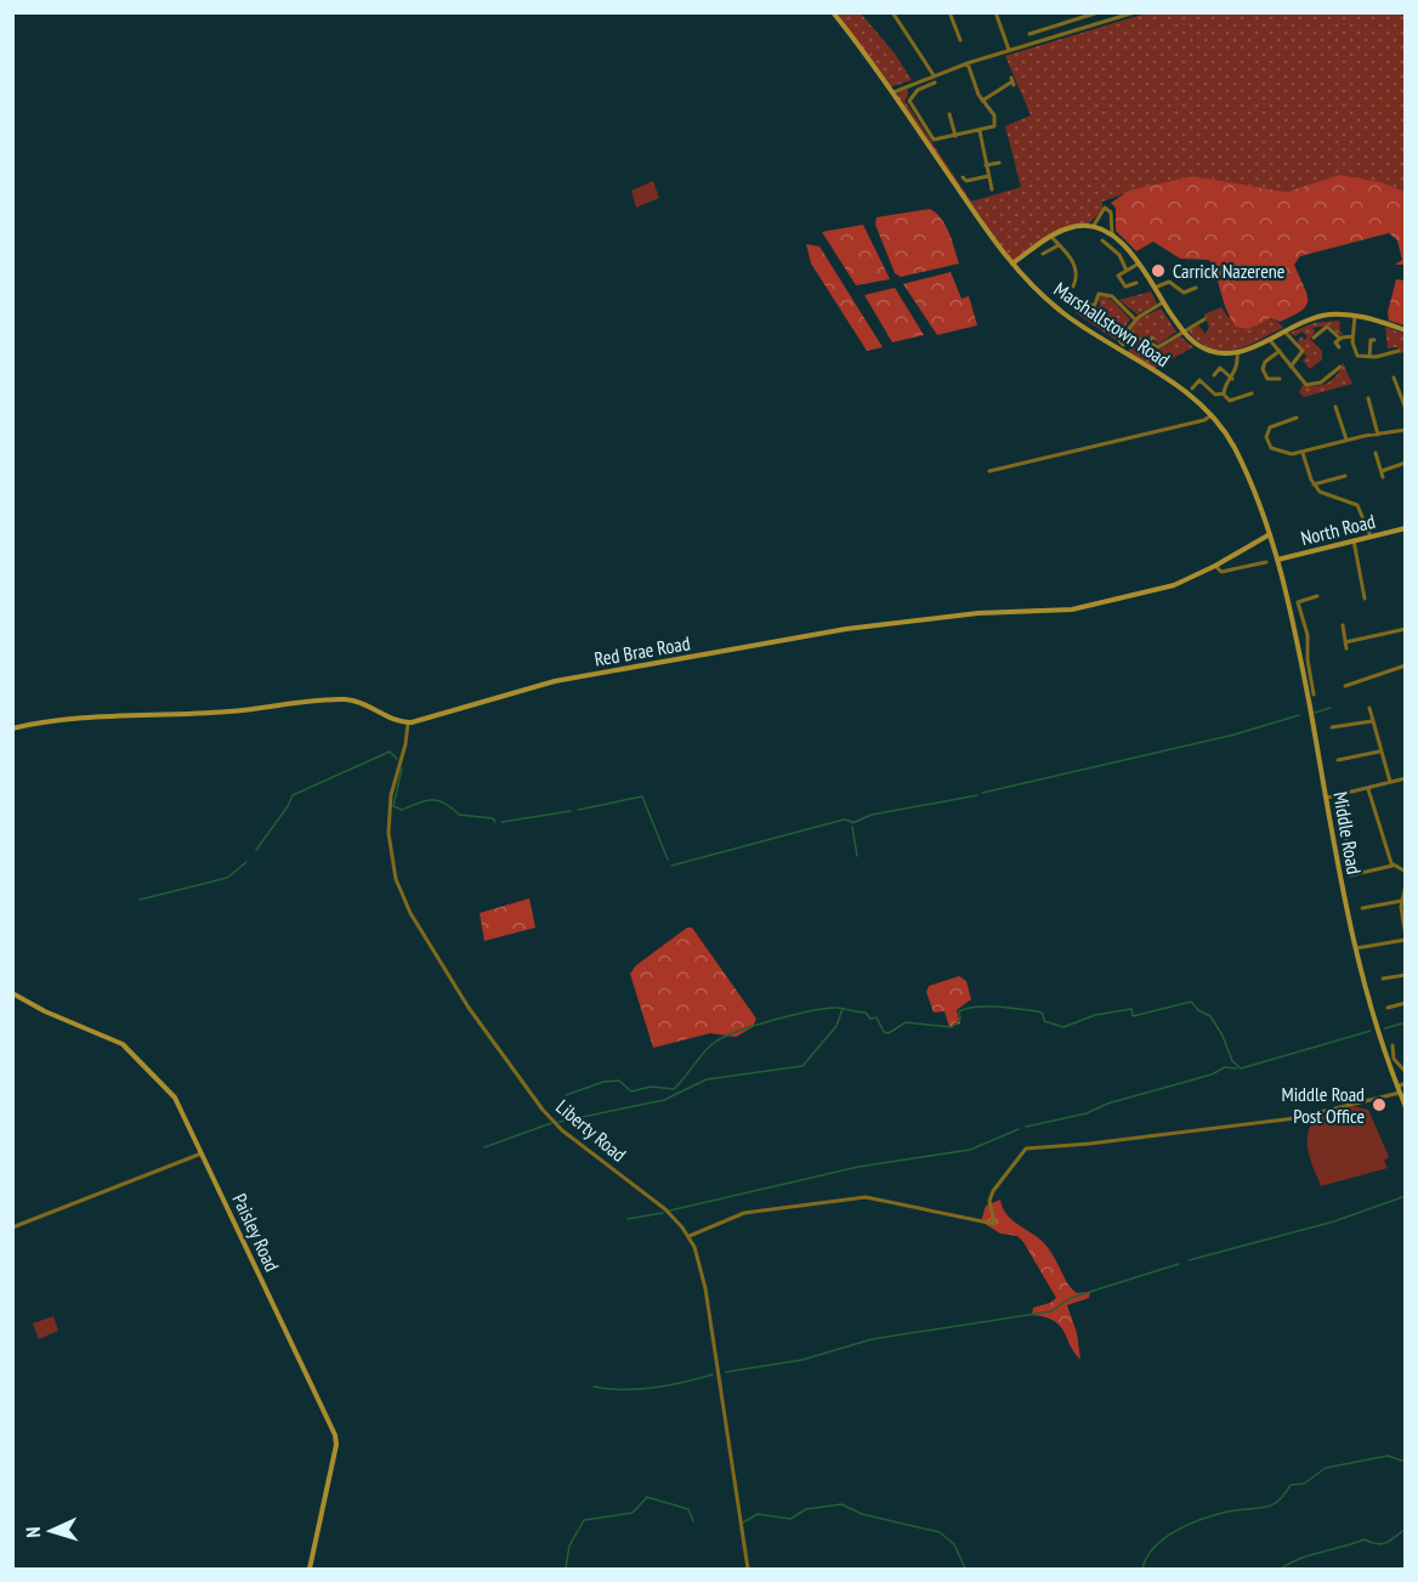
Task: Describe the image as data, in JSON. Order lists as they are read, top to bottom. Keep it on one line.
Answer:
{"streets":{"street":["Marshallstown Road","North Road","Red Brae Road","Middle Road","Liberty Road","Paisley Road"]},"crossings":[["Marshallstown Road","North Road"],["Marshallstown Road","Red Brae Road"],["Marshallstown Road","Middle Road"],["North Road","Middle Road"],["Red Brae Road","Liberty Road"]],"places":["Carrick Nazerene","Middle Road Post Office"],"north":"left"}
